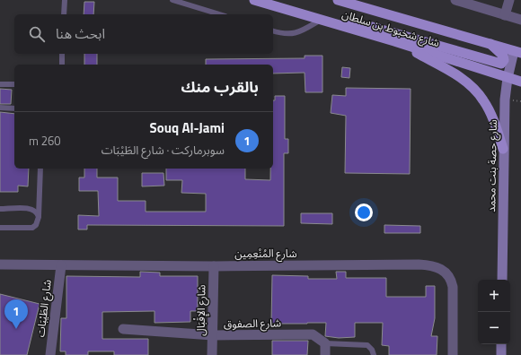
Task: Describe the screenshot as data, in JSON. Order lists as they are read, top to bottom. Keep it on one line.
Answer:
{"streets":{"main road":["شارع شخبوط بن سلطان","شارع حصة بنت محمد"],"street":["شارع المُنْعِمِين","شارع الطَيْبَات","شارع الإِقْبَال","شارع الصفوق"]},"crossings":[["شارع شخبوط بن سلطان","شارع حصة بنت محمد"],["شارع المُنْعِمِين","شارع الطَيْبَات"],["شارع المُنْعِمِين","شارع الإِقْبَال"],["شارع الإِقْبَال","شارع الصفوق"]],"page":{"search":"ابحث هنا","heading":"بالقرب منك","list":[{"mark":"1","name":"Souq Al-Jami","note":"سوبرماركت · شارع الطَيْبَات","value":"260 m"}],"map_buttons":["+","−"],"pins":"1"}}
